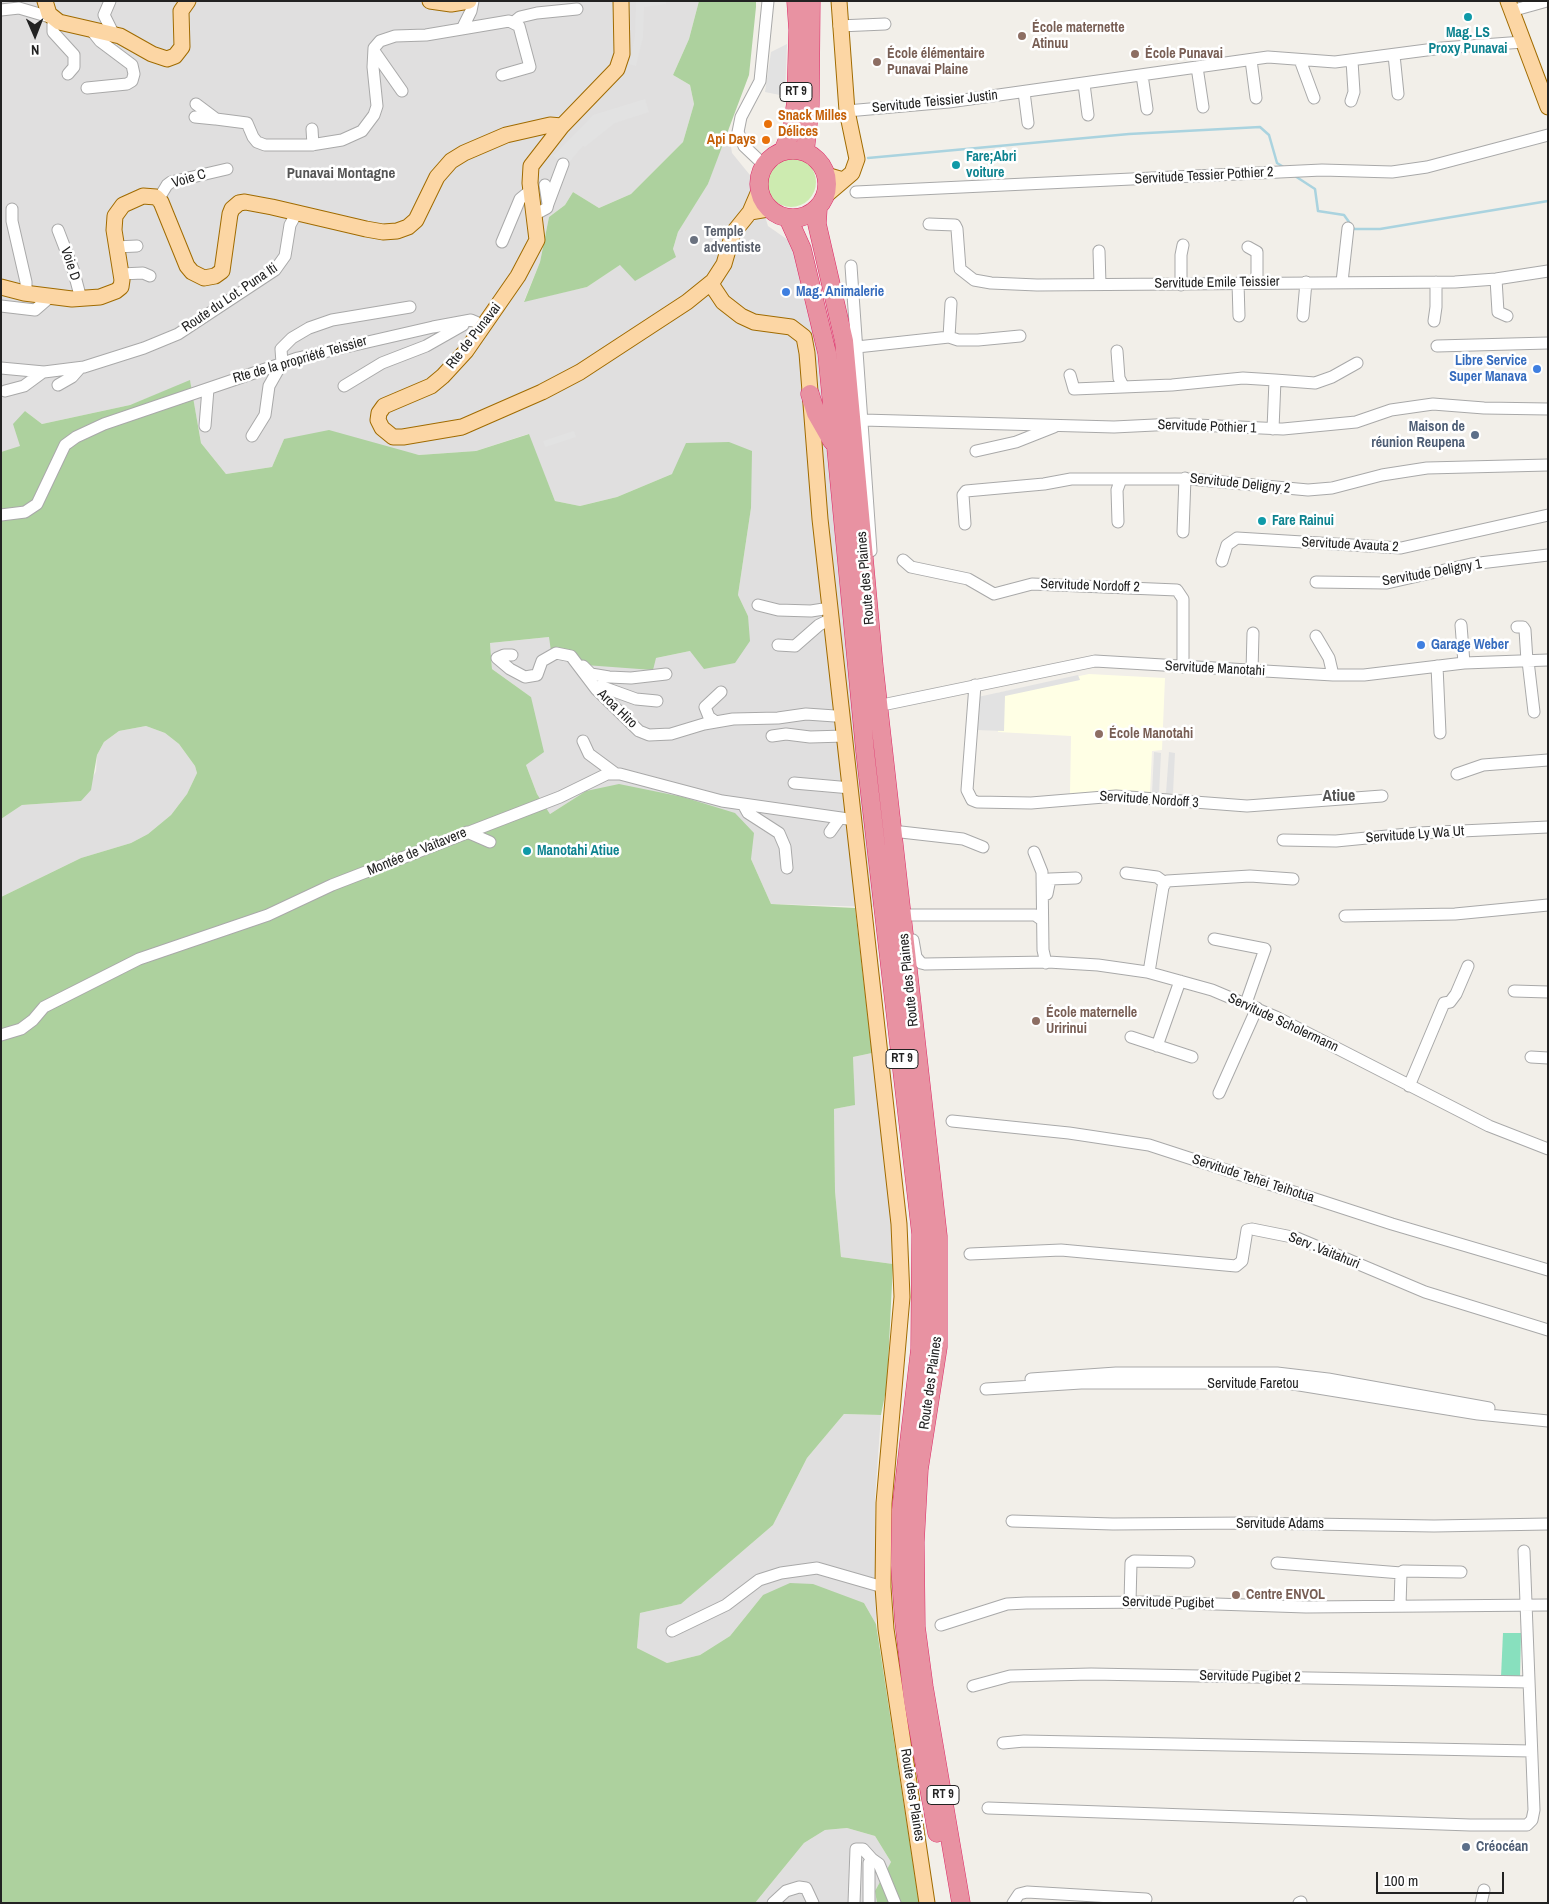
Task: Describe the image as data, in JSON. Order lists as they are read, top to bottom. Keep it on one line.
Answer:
{"streets":{"highway":["RT 9","Route des Plaines"],"main road":["Rte de Punavai"],"street":["Servitude Teissier Justin","Servitude Tessier Pothier 2","Voie C","Voie D","Servitude Emile Teissier","Route du Lot. Puna Iti","Rte de la propriété Teissier","Servitude Pothier 1","Servitude Deligny 2","Servitude Avauta 2","Servitude Deligny 1","Servitude Nordoff 2","Servitude Manotahi","Aroa Hiro","Servitude Nordoff 3","Servitude Ly Wa Ut","Montée de Vaitavere","Servitude Scholermann","Servitude Tehei Teihotua","Serv .Vaitahuri","Servitude Faretou","Servitude Adams","Servitude Pugibet","Servitude Pugibet 2"]},"crossings":[["RT 9","Rte de Punavai"],["RT 9","Route des Plaines"],["Rte de Punavai","Rte de la propriété Teissier"],["Rte de Punavai","Route des Plaines"],["Route des Plaines","Aroa Hiro"],["Route des Plaines","Montée de Vaitavere"],["Servitude Nordoff 2","Servitude Manotahi"],["Servitude Manotahi","Servitude Nordoff 3"]],"districts":["Punavai Montagne","Atiue"],"places":["Mag. LS Proxy Punavai","École maternette Atinuu","École Punavai","École élémentaire Punavai Plaine","Snack Milles Délices","Api Days","Fare;Abri voiture","Temple adventiste","Mag. Animalerie","Libre Service Super Manava","Maison de réunion Reupena","Fare Rainui","Garage Weber","École Manotahi","Manotahi Atiue","École maternelle Uririnui","Centre ENVOL","Créocéan"],"scale_bar":"100 m","north":"bottom"}
